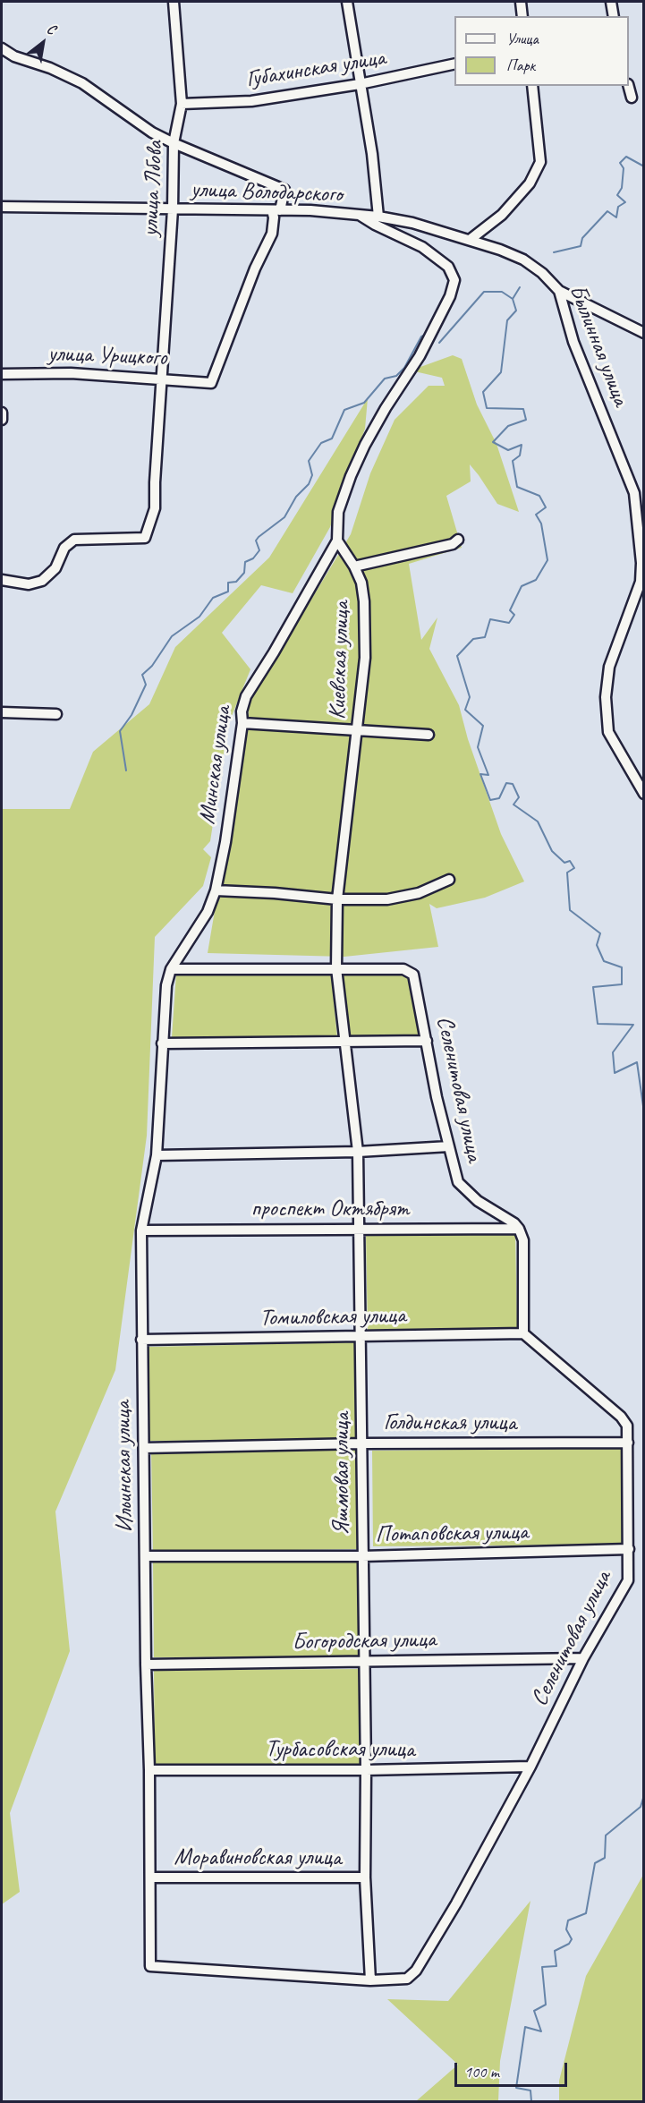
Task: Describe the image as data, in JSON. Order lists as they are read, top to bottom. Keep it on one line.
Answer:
{"streets":{"street":["Губахинская улица","улица Лбова","улица Володарского","Былинная улица","улица Урицкого","Киевская улица","Минская улица","Селенитовая улица","проспект Октябрят","Томиловская улица","Голдинская улица","Ильинская улица","Яшмовая улица","Потаповская улица","Богородская улица","Турбасовская улица","Моравиновская улица"]},"crossings":[["Губахинская улица","улица Лбова"],["улица Лбова","улица Володарского"],["улица Лбова","улица Урицкого"],["улица Володарского","Былинная улица"],["улица Володарского","улица Урицкого"],["Киевская улица","Минская улица"],["Киевская улица","Селенитовая улица"],["Киевская улица","Яшмовая улица"],["Минская улица","Ильинская улица"],["Селенитовая улица","проспект Октябрят"],["Селенитовая улица","Томиловская улица"],["Селенитовая улица","Голдинская улица"],["Селенитовая улица","Ильинская улица"],["Селенитовая улица","Яшмовая улица"],["Селенитовая улица","Потаповская улица"],["Селенитовая улица","Богородская улица"],["Селенитовая улица","Турбасовская улица"],["проспект Октябрят","Ильинская улица"],["проспект Октябрят","Яшмовая улица"],["Томиловская улица","Ильинская улица"],["Томиловская улица","Яшмовая улица"],["Голдинская улица","Ильинская улица"],["Голдинская улица","Яшмовая улица"],["Ильинская улица","Яшмовая улица"],["Ильинская улица","Потаповская улица"],["Ильинская улица","Богородская улица"],["Ильинская улица","Турбасовская улица"],["Ильинская улица","Моравиновская улица"],["Яшмовая улица","Потаповская улица"],["Яшмовая улица","Богородская улица"],["Яшмовая улица","Турбасовская улица"],["Яшмовая улица","Моравиновская улица"]],"legend":["Улица","Парк"],"scale_bar":"100 m","north":"top right"}
